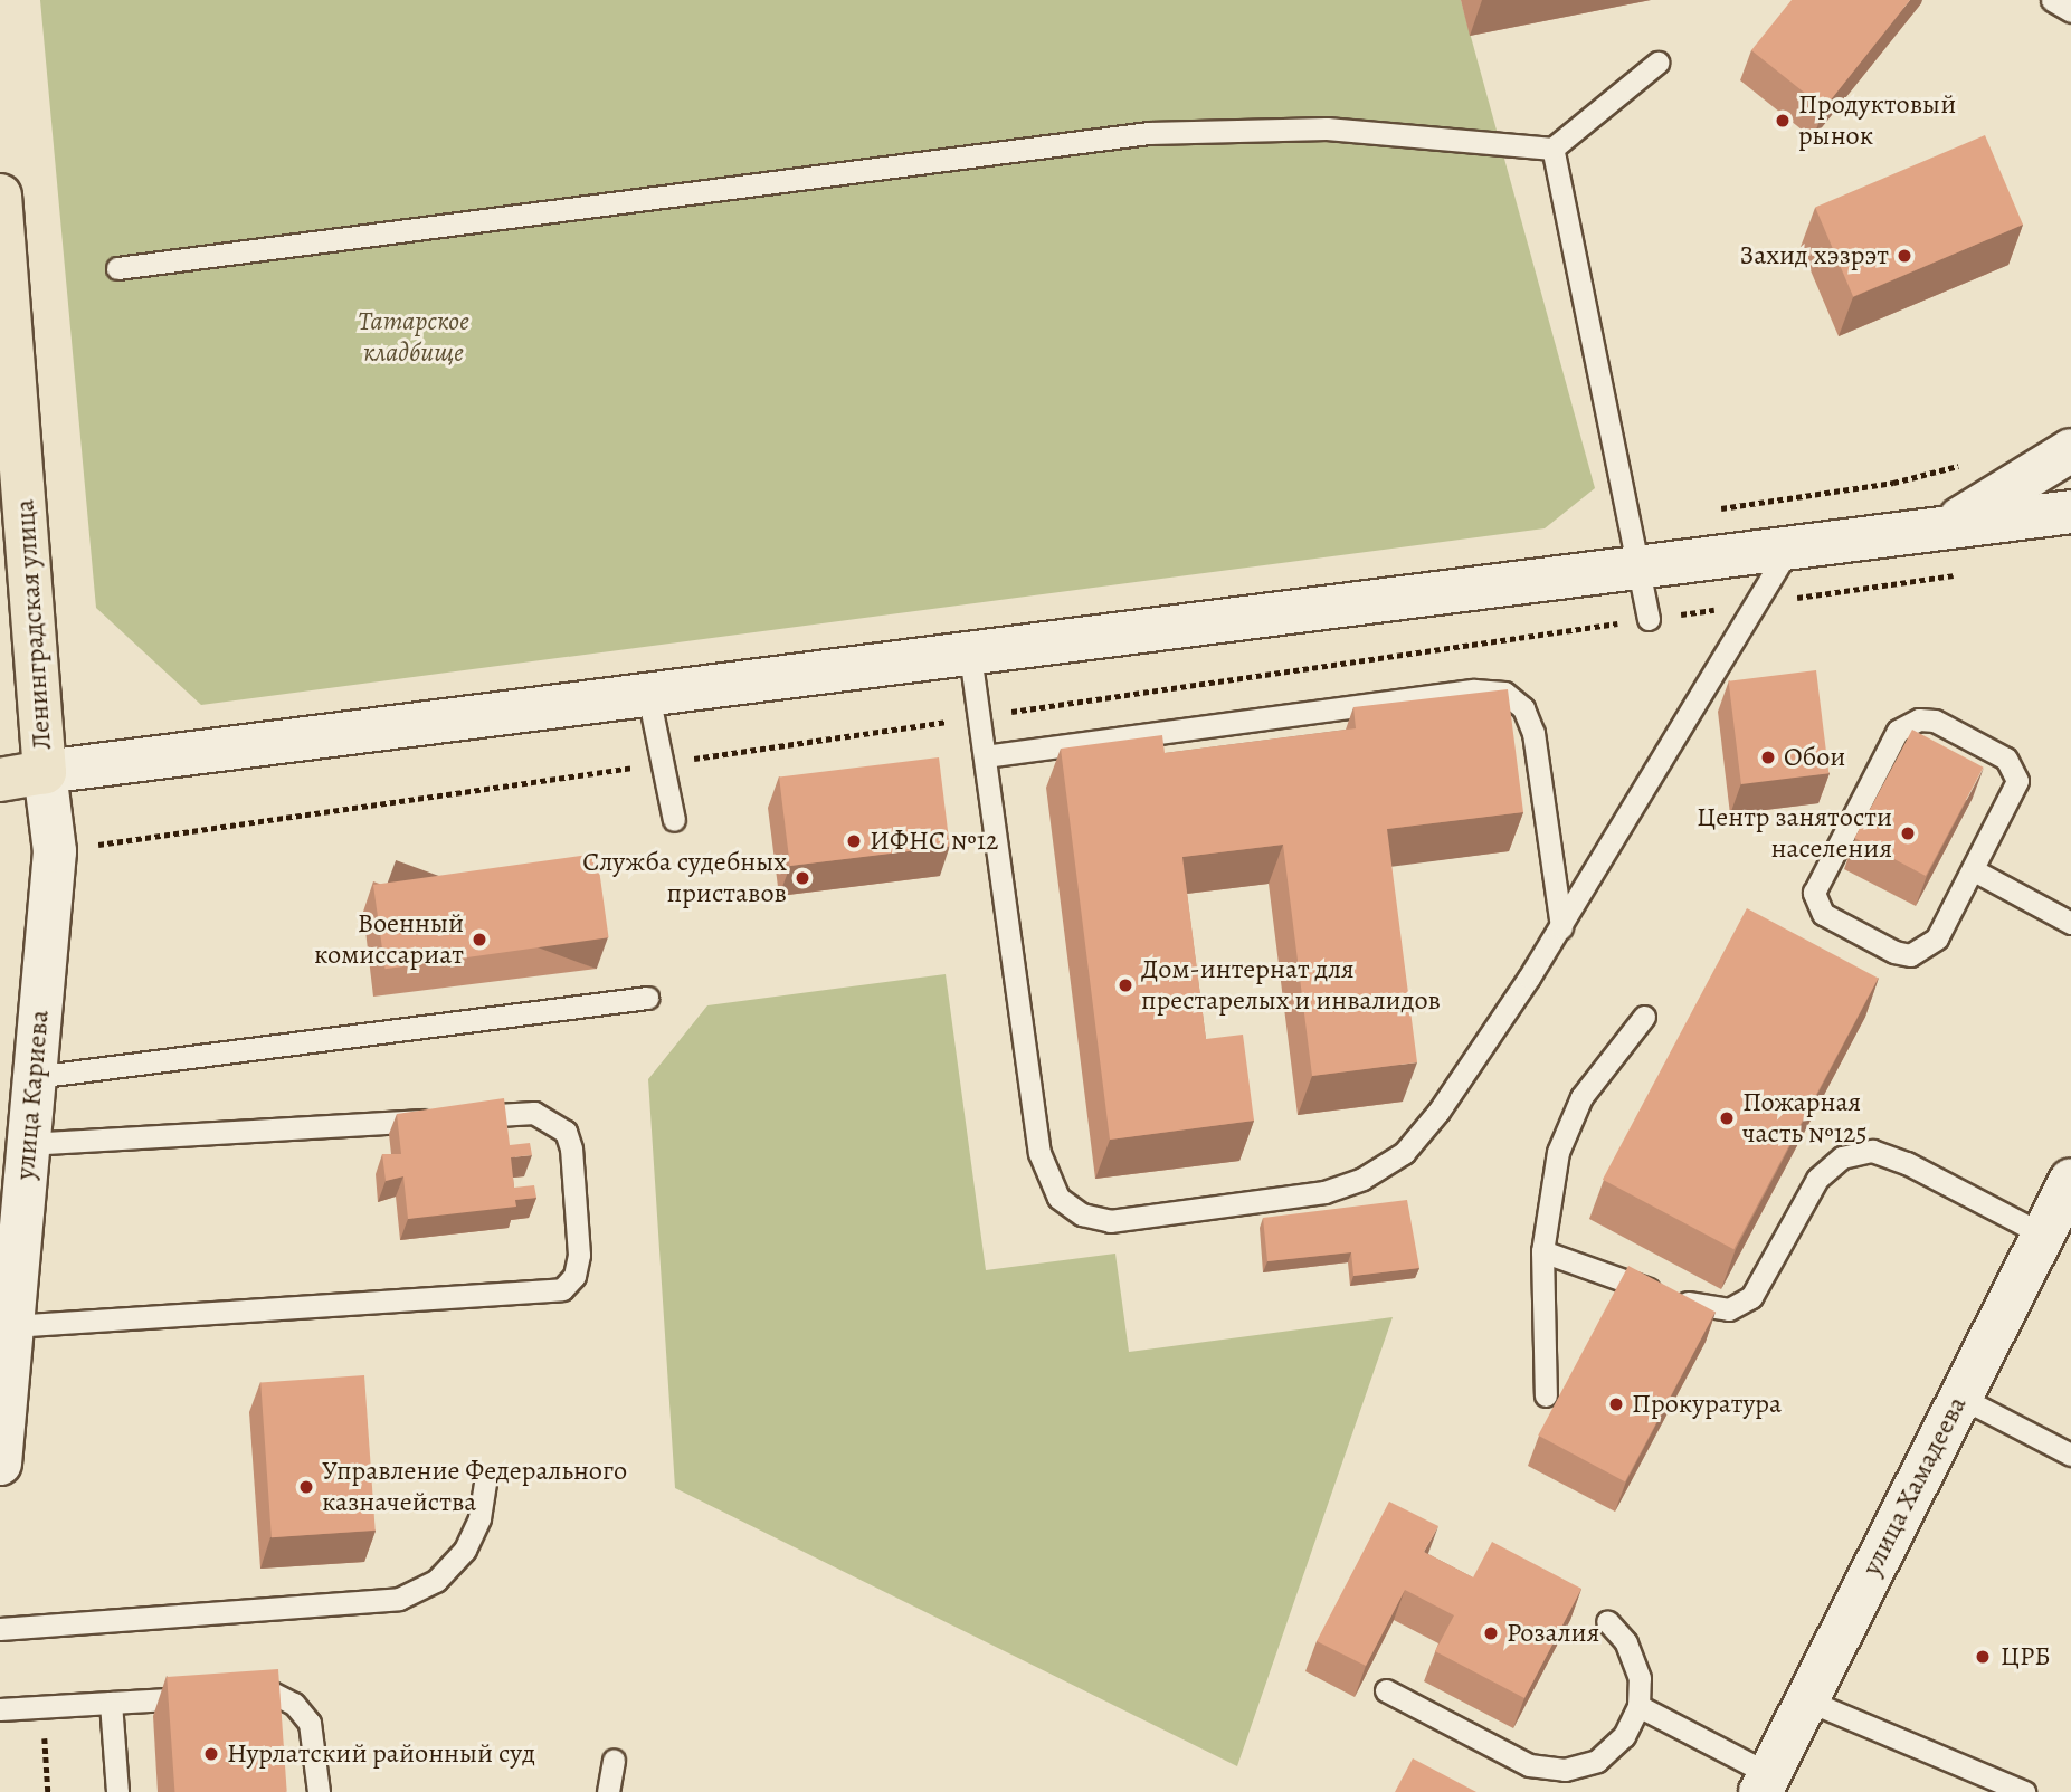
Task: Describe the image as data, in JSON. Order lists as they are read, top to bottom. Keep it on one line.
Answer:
{"streets":{"main road":["Ленинградская улица"],"street":["улица Кариева","улица Хамадеева"]},"crossings":[["Ленинградская улица","улица Кариева"]],"parks":["Татарское кладбище"],"places":["Продуктовый рынок","Захид хэзрэт","Обои","Центр занятости населения","ИФНС №12","Служба судебных приставов","Военный комиссариат","Дом-интернат для престарелых и инвалидов","Пожарная часть №125","Прокуратура","Управление Федерального казначейства","Розалия","ЦРБ","Нурлатский районный суд"]}
